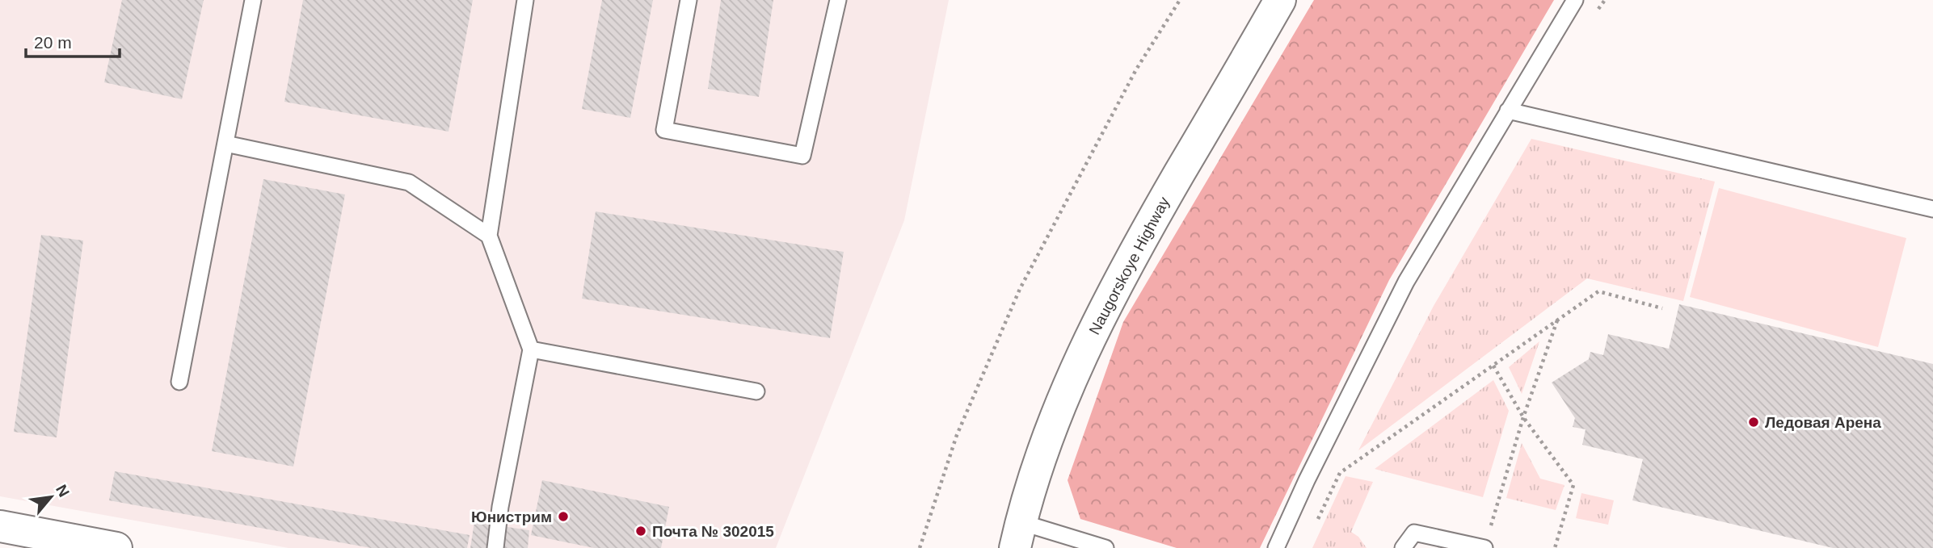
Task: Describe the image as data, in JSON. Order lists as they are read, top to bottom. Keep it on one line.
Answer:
{"streets":{"main road":["Naugorskoye Highway"]},"places":["Ледовая Арена","Юнистрим","Почта № 302015"],"scale_bar":"20 m","north":"top right"}
